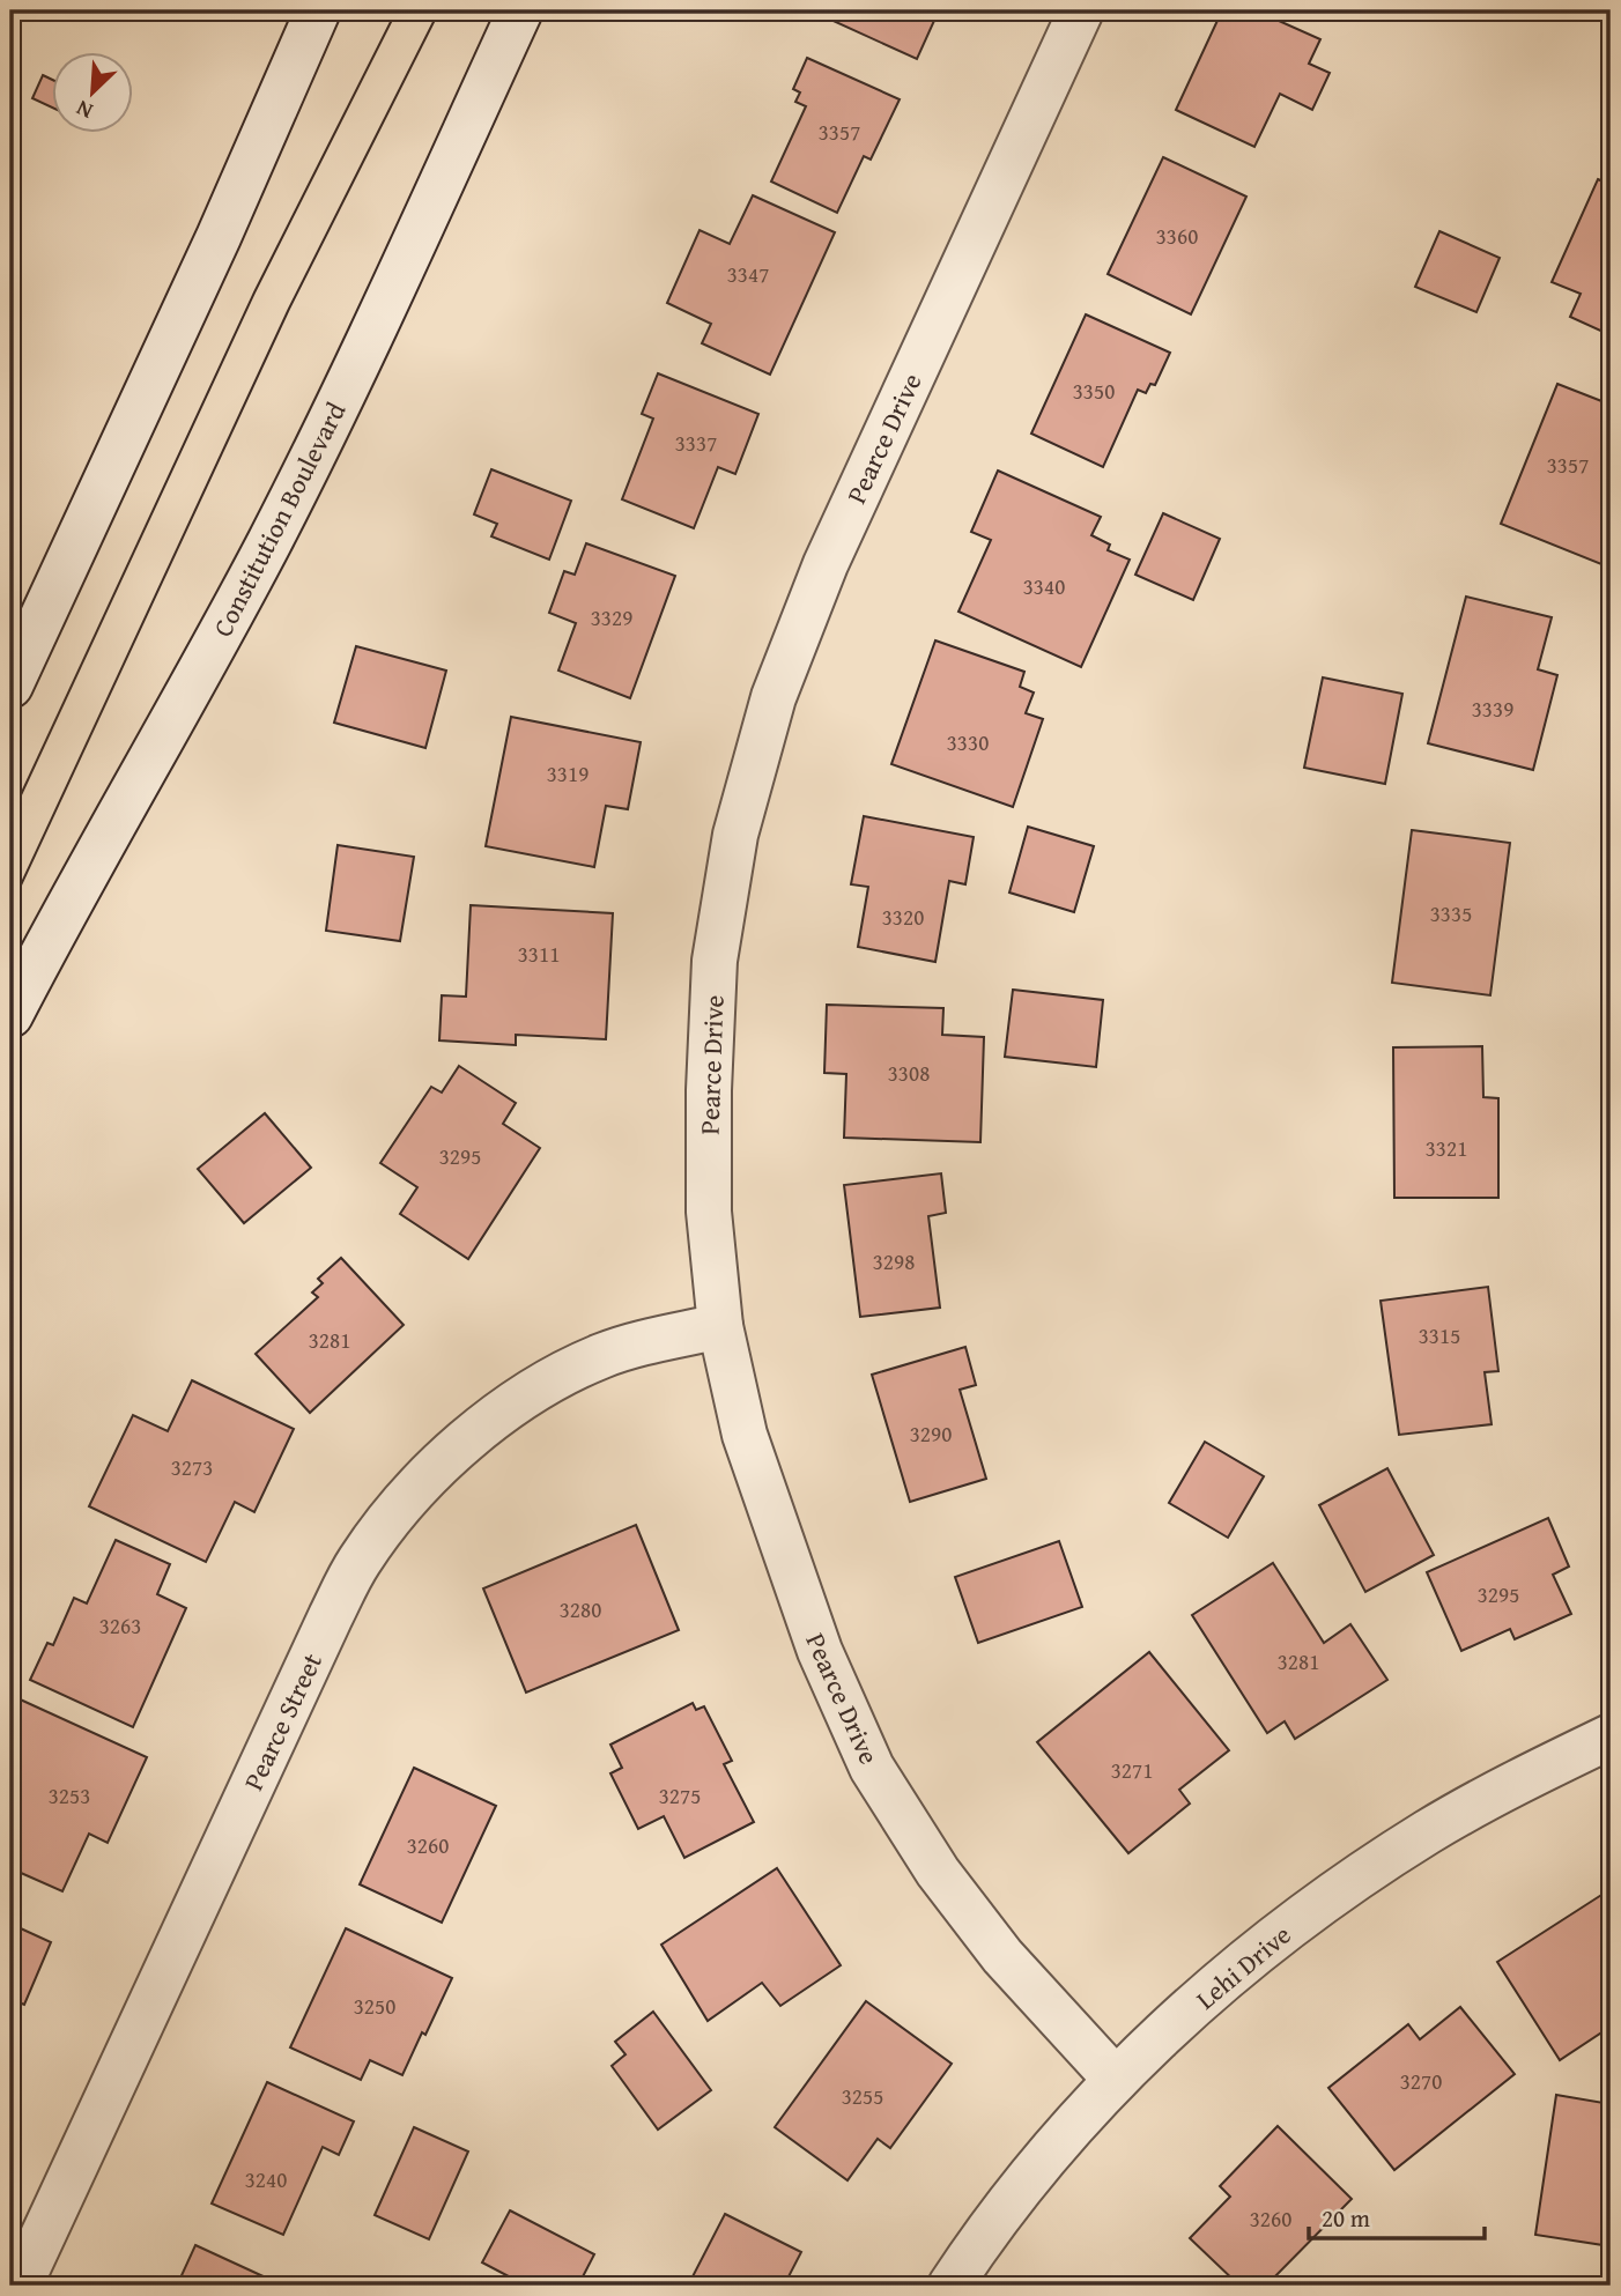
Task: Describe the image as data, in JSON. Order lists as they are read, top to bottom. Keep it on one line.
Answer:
{"streets":{"street":["Pearce Drive","Constitution Boulevard","Pearce Street","Lehi Drive"]},"crossings":[["Pearce Drive","Pearce Street"],["Pearce Drive","Lehi Drive"]],"house_numbers":["3357","3360","3347","3350","3337","3357","3340","3329","3339","3330","3319","3335","3320","3311","3308","3321","3295","3298","3315","3281","3290","3273","3295","3280","3263","3281","3271","3253","3275","3260","3250","3270","3255","3240","3260"],"scale_bar":"20 m","north":"bottom left"}
